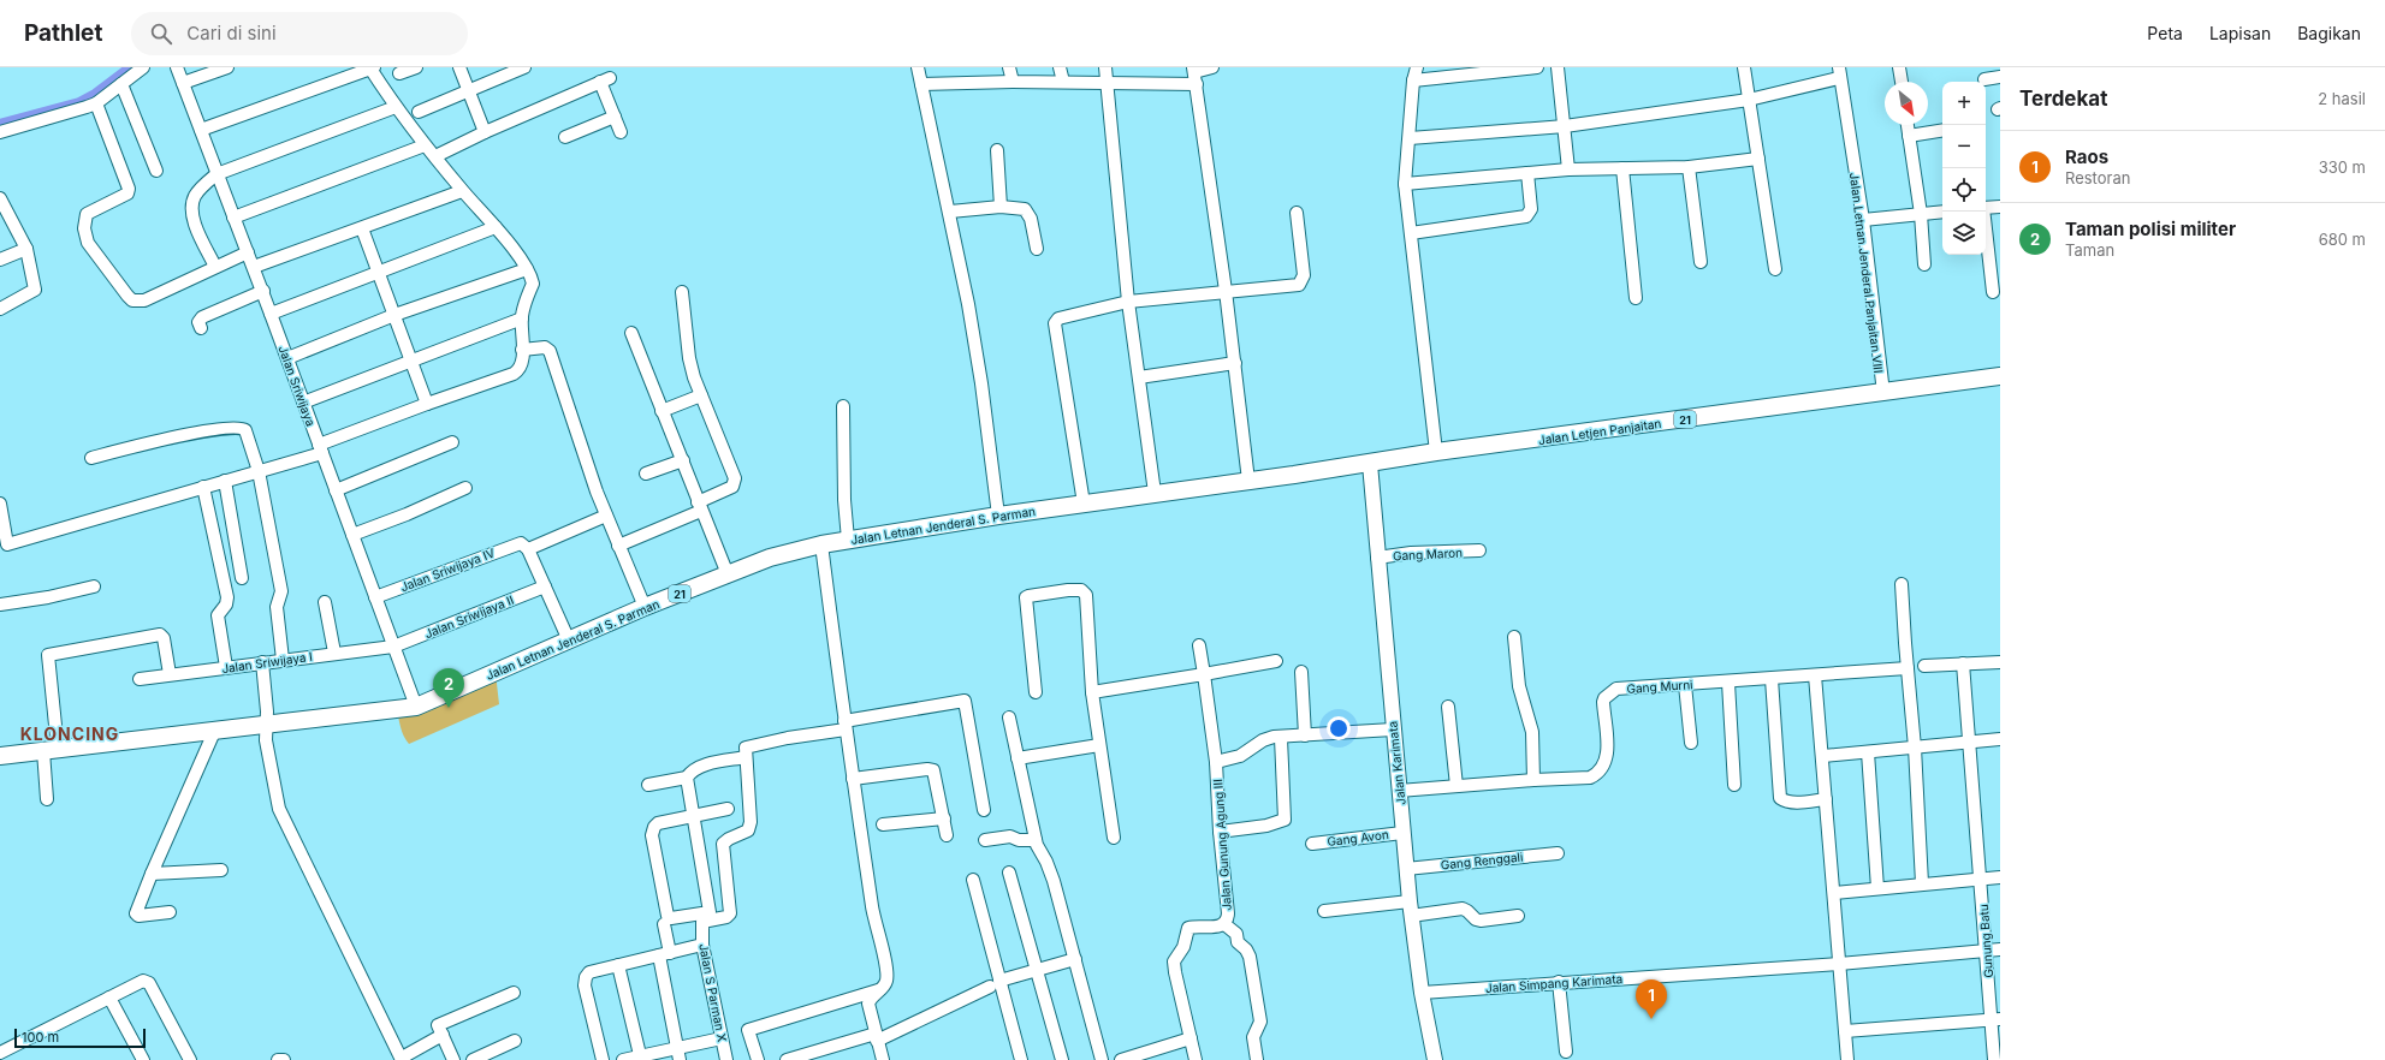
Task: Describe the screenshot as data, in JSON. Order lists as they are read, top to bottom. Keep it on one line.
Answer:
{"streets":{"highway":["21","Jalan Letjen Panjaitan","Jalan Letnan Jenderal S. Parman"],"main road":["Jalan Karimata"],"street":["Jalan Letnan Jenderal Panjaitan VIII","Jalan Sriwijaya","Gang Maron","Jalan Sriwijaya IV","Jalan Sriwijaya II","Jalan Sriwijaya I","Gang Murni","Gang Avon","Jalan Gunung Agung III","Gang Renggali","Gunung Batu","Jalan Simpang Karimata","Jalan S Parman X"]},"crossings":[["Jalan Letnan Jenderal Panjaitan VIII","Jalan Letjen Panjaitan"],["Jalan Sriwijaya","Jalan Letnan Jenderal S. Parman"],["Jalan Sriwijaya","Jalan Sriwijaya IV"],["Jalan Sriwijaya","Jalan Sriwijaya II"],["Jalan Sriwijaya","Jalan Sriwijaya I"],["Jalan Letjen Panjaitan","Jalan Letnan Jenderal S. Parman"],["Jalan Letjen Panjaitan","Jalan Karimata"],["Jalan Letnan Jenderal S. Parman","Jalan Karimata"],["Gang Maron","Jalan Karimata"],["Jalan Sriwijaya II","Jalan Sriwijaya I"],["Gang Murni","Jalan Karimata"],["Jalan Karimata","Gang Avon"],["Jalan Karimata","Gang Renggali"],["Jalan Karimata","Jalan Simpang Karimata"],["Gunung Batu","Jalan Simpang Karimata"]],"districts":["KLONCING"],"scale_bar":"100 m","north":"bottom right","page":{"header":"Pathlet","search":"Cari di sini","nav":["Peta","Lapisan","Bagikan"],"heading":["Terdekat","2 hasil"],"map_buttons":["+","−"],"list":[{"mark":"1","name":"Raos","note":"Restoran","value":"330 m"},{"mark":"2","name":"Taman polisi militer","note":"Taman","value":"680 m"}],"pins":["2","1"],"scale":"100 m"}}
